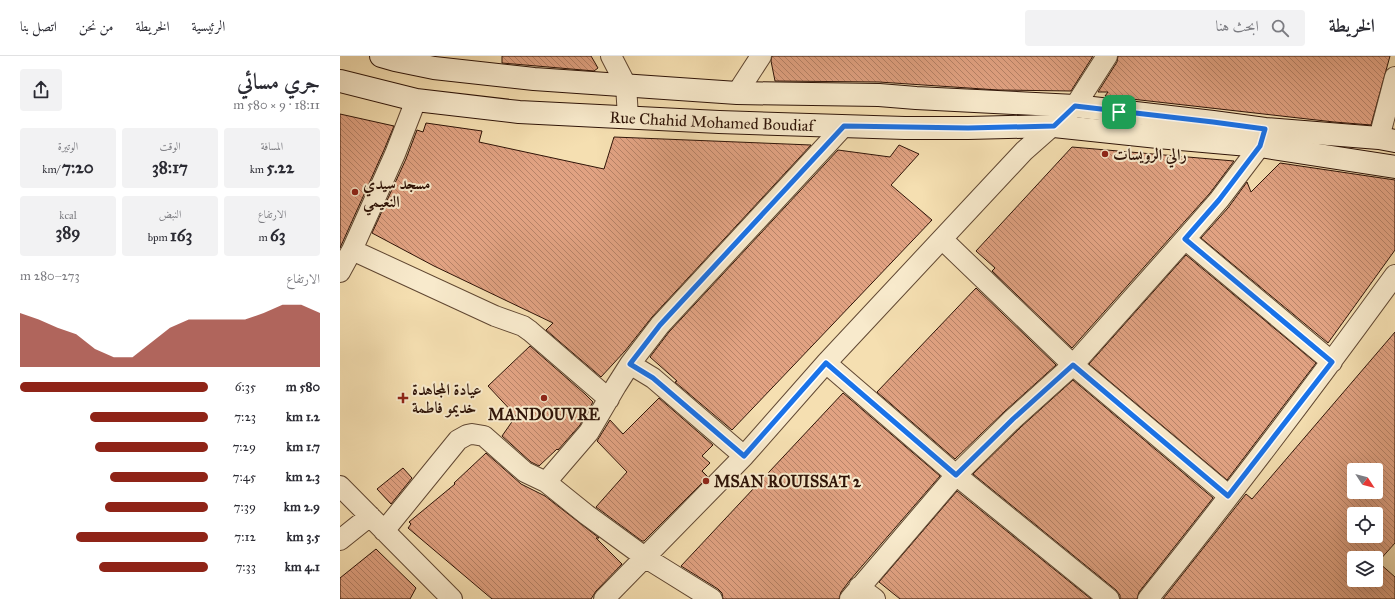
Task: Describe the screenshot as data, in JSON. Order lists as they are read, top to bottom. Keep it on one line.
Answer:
{"streets":{"main road":["Rue Chahid Mohamed Boudiaf"]},"places":{"other":["رالي الرويسات","مسجد سيدي النعيمي","MANDOUVRE","MSAN ROUISSAT 2"],"health":["عيادة المجاهدة خديمو فاطمة"]},"north":"bottom right","page":{"header":"الخريطة","search":"ابحث هنا","nav":["الرئيسية","الخريطة","من نحن","اتصل بنا"],"heading":["جري مسائي","18:11 · 9 × 580 m"],"stats":[["المسافة","5.22 km"],["الوقت","38:17"],["الوتيرة","7:20 /km"],["الارتفاع","63 m"],["النبض","163 bpm"],["kcal","389"]],"chart":["الارتفاع","273–280 m"],"list":[{"name":"580 m","note":"6:35"},{"name":"1.2 km","note":"7:23"},{"name":"1.7 km","note":"7:29"},{"name":"2.3 km","note":"7:45"},{"name":"2.9 km","note":"7:39"},{"name":"3.5 km","note":"7:12"},{"name":"4.1 km","note":"7:33"}]}}
